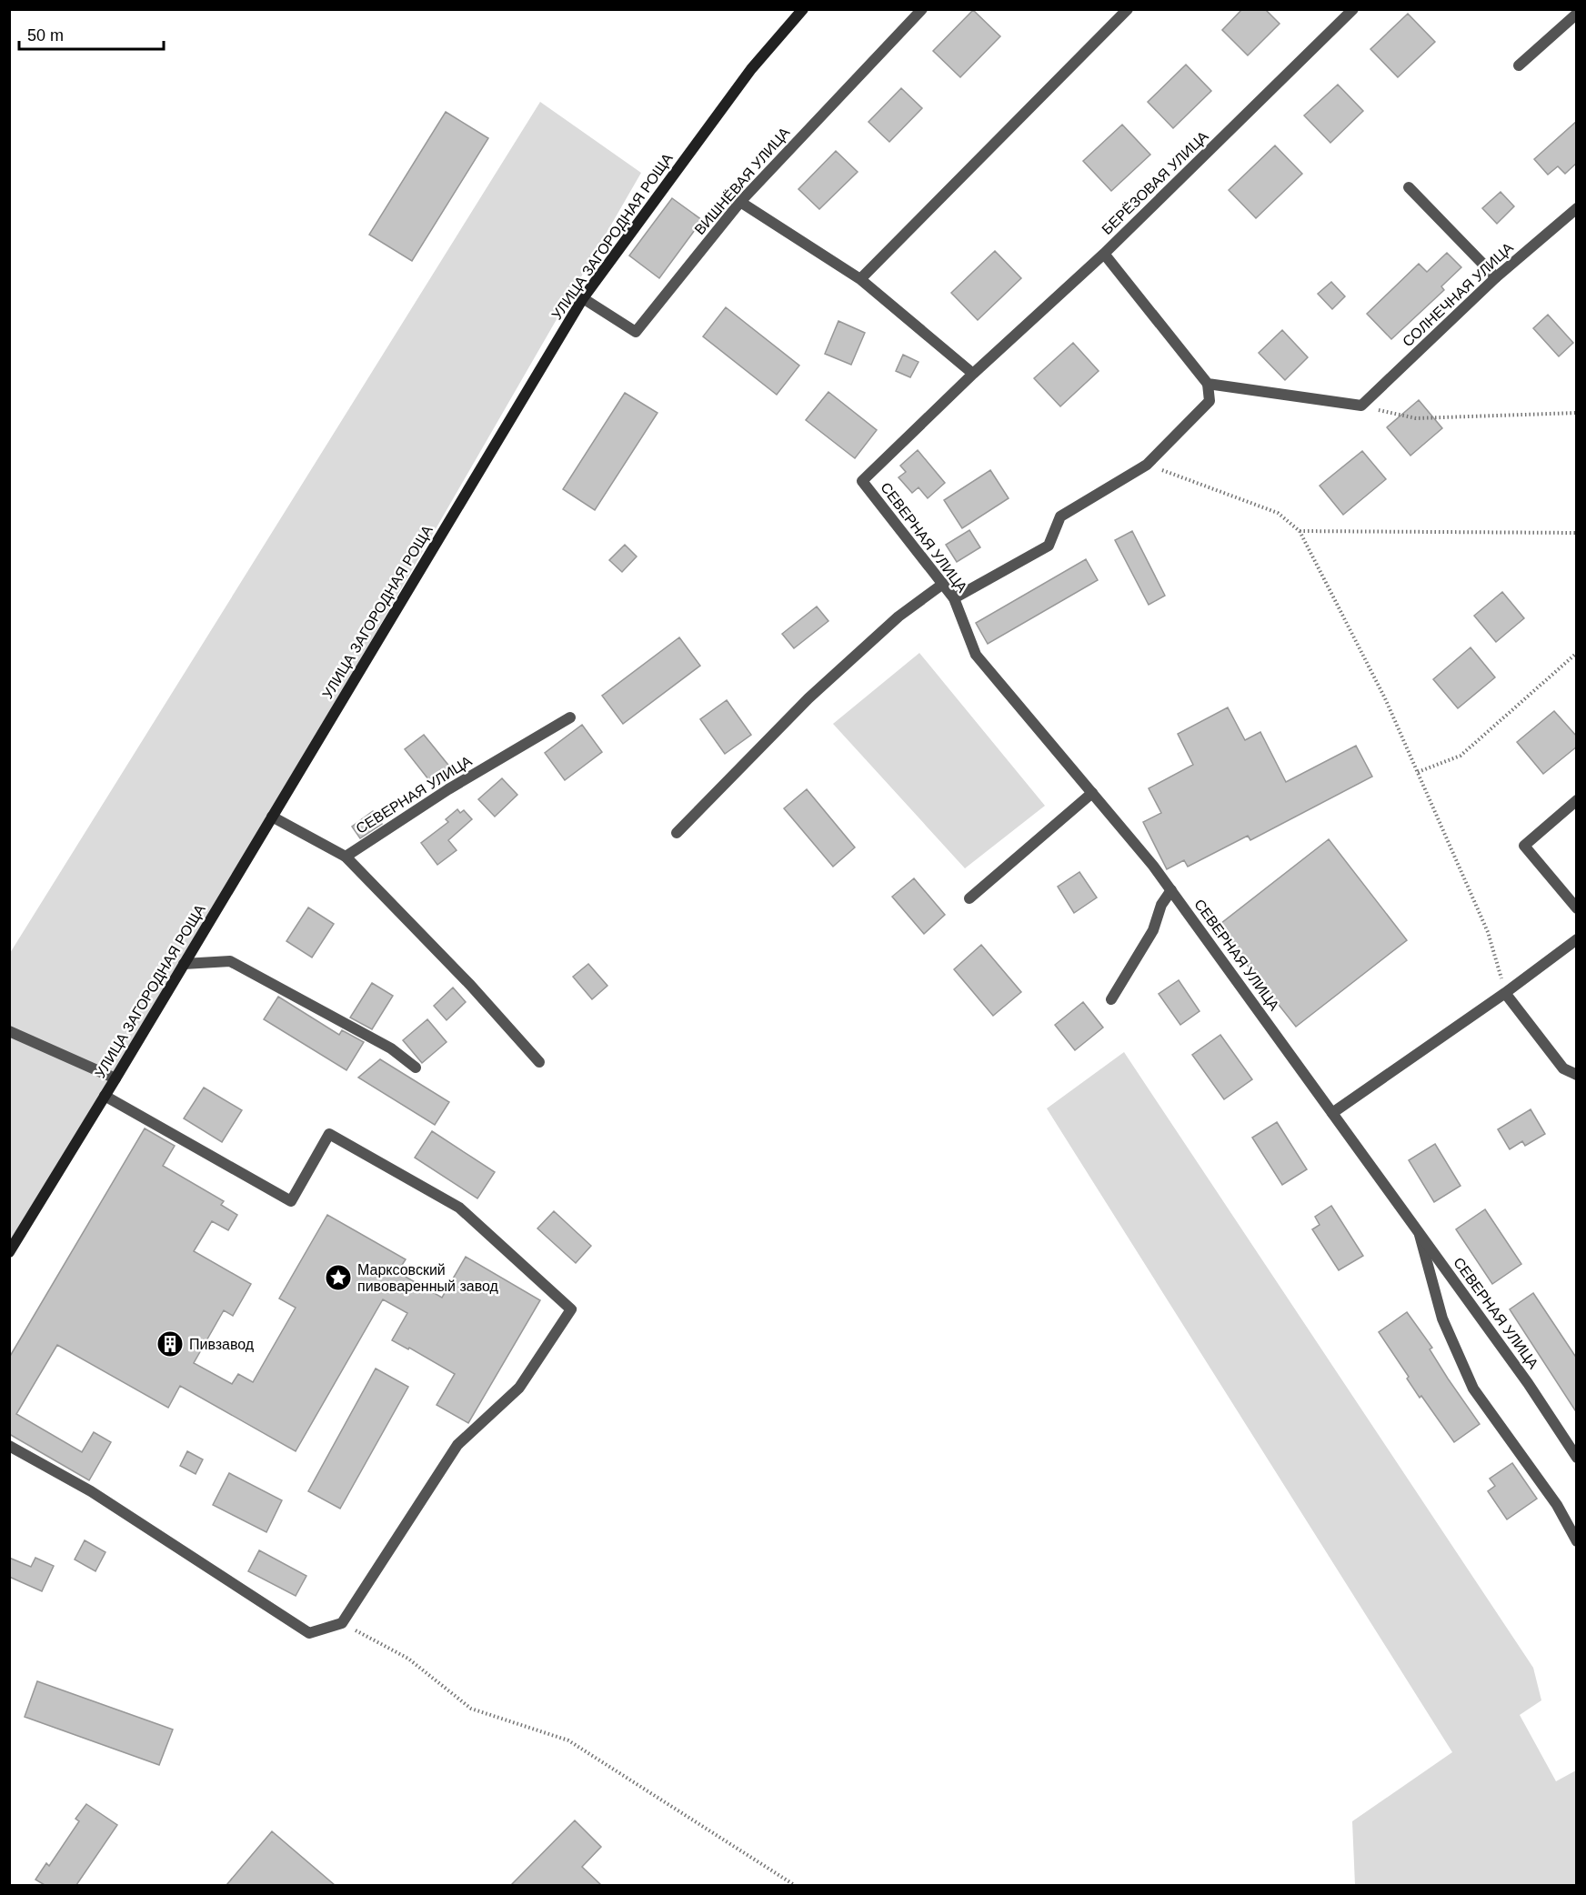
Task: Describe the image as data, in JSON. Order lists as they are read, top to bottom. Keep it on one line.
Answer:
{"streets":{"street":["ВИШНЁВАЯ УЛИЦА","БЕРЁЗОВАЯ УЛИЦА","УЛИЦА ЗАГОРОДНАЯ РОЩА","СОЛНЕЧНАЯ УЛИЦА","СЕВЕРНАЯ УЛИЦА"]},"crossings":[["ВИШНЁВАЯ УЛИЦА","УЛИЦА ЗАГОРОДНАЯ РОЩА"],["БЕРЁЗОВАЯ УЛИЦА","СЕВЕРНАЯ УЛИЦА"]],"places":{"place":["Марксовский пивоваренный завод"],"building":["Пивзавод"]},"scale_bar":"50 m"}
